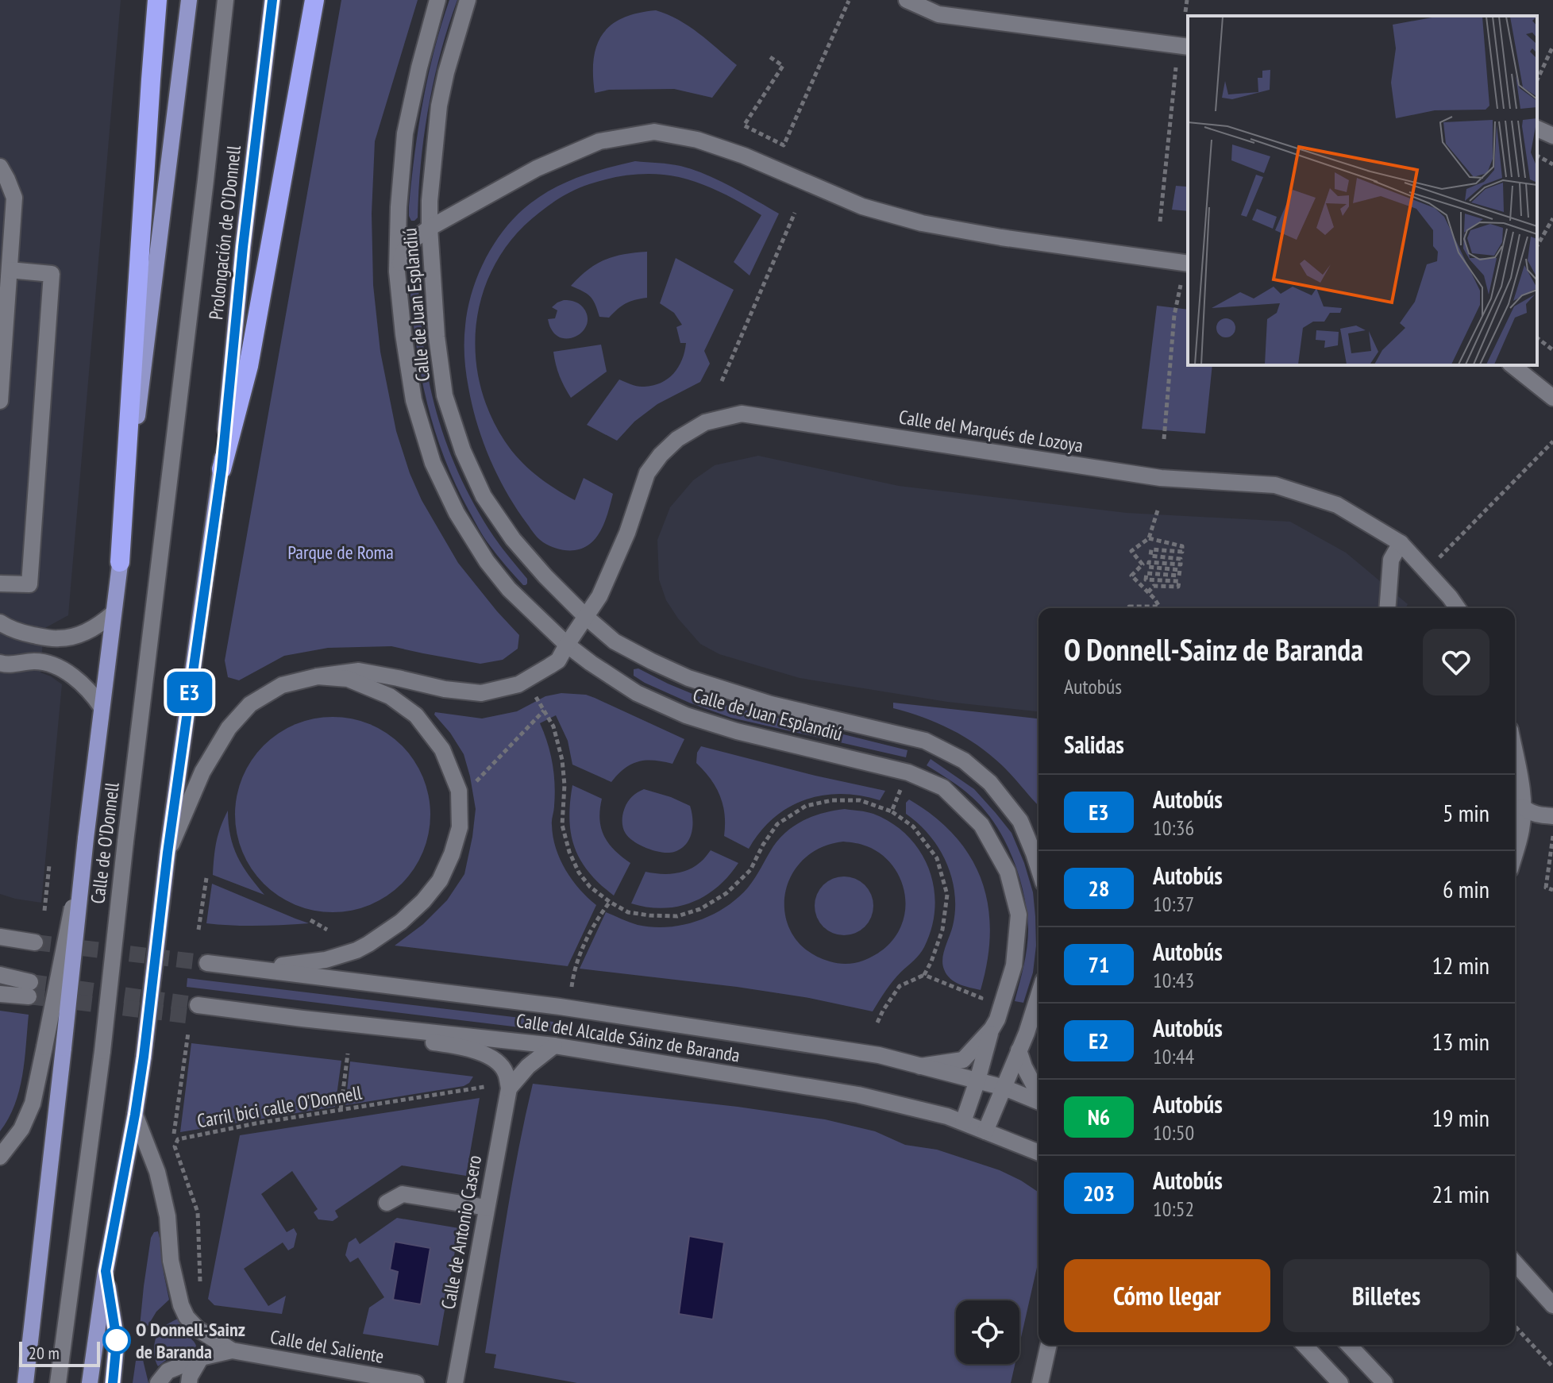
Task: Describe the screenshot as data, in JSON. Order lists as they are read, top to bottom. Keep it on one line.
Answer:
{"streets":{"main road":["Prolongación de O'Donnell","Calle de O'Donnell"],"street":["Calle de Juan Esplandiú","Calle del Marqués de Lozoya","Calle del Alcalde Sáinz de Baranda","Calle de Antonio Casero","Calle del Saliente"],"path":["Carril bici calle O'Donnell"]},"crossings":[["Prolongación de O'Donnell","Calle de O'Donnell"],["Calle de Juan Esplandiú","Calle del Marqués de Lozoya"],["Calle de Juan Esplandiú","Calle del Alcalde Sáinz de Baranda"],["Calle del Marqués de Lozoya","Calle del Alcalde Sáinz de Baranda"]],"parks":["Parque de Roma"],"places":["O Donnell-Sainz de Baranda"],"lines":["bus line E3"],"scale_bar":"20 m","page":{"on_map":"E3","heading":[["O Donnell-Sainz de Baranda","Autobús"],"Salidas"],"list":[{"mark":"E3","name":"Autobús","note":"10:36","value":"5 min"},{"mark":"28","name":"Autobús","note":"10:37","value":"6 min"},{"mark":"71","name":"Autobús","note":"10:43","value":"12 min"},{"mark":"E2","name":"Autobús","note":"10:44","value":"13 min"},{"mark":"N6","name":"Autobús","note":"10:50","value":"19 min"},{"mark":"203","name":"Autobús","note":"10:52","value":"21 min"}],"buttons":["Cómo llegar","Billetes"],"scale":"20 m"}}
